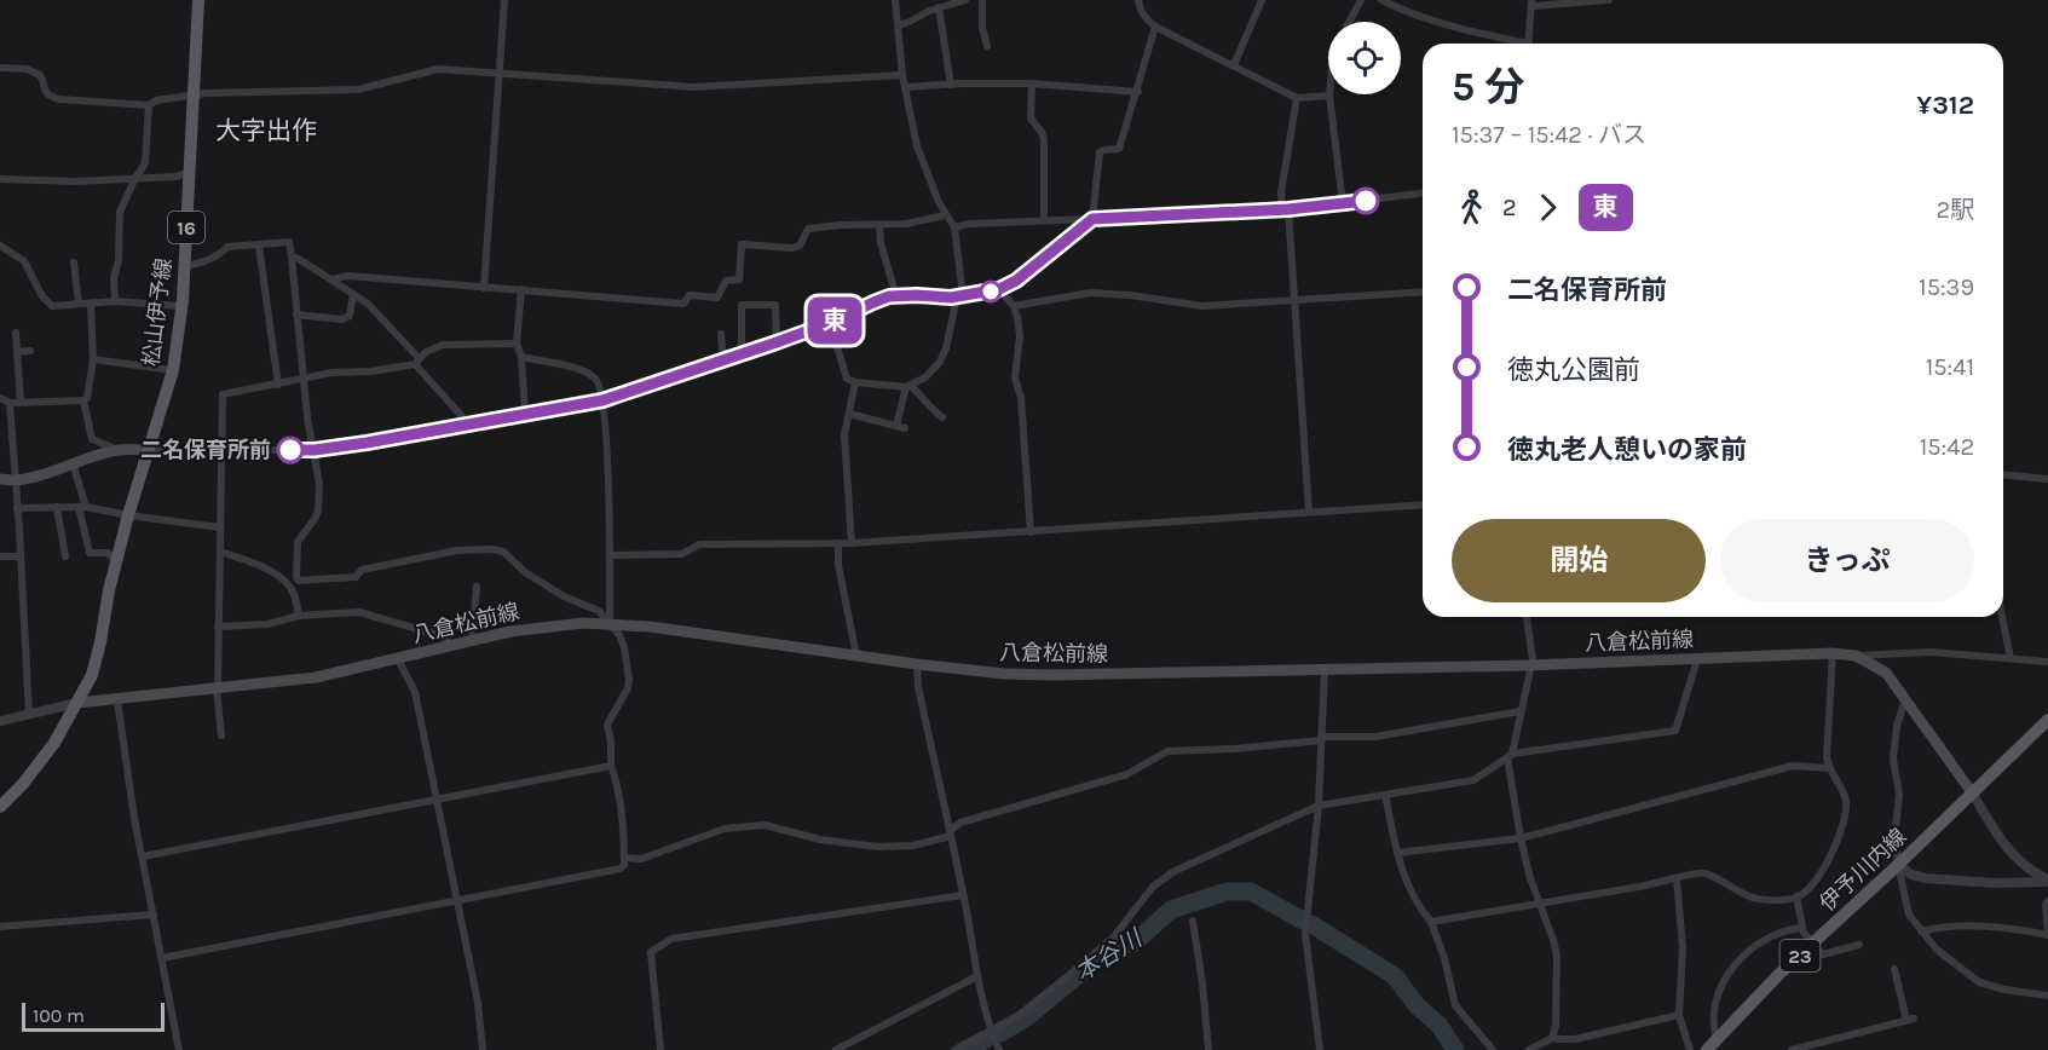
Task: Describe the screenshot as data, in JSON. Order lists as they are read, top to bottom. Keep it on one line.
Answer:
{"streets":{"main road":["16","松山伊予線","八倉松前線","伊予川内線","23"]},"crossings":[["松山伊予線","八倉松前線"],["八倉松前線","伊予川内線"]],"districts":["大字出作"],"water":["本谷川"],"places":["二名保育所前"],"lines":["bus line 東"],"scale_bar":"100 m","page":{"on_map":"東","heading":["5 分","15:37 – 15:42 · バス","¥312"],"legs":["2","東","2駅"],"list":[{"name":"二名保育所前","value":"15:39"},{"name":"徳丸公園前","value":"15:41"},{"name":"徳丸老人憩いの家前","value":"15:42"}],"buttons":["開始","きっぷ"],"scale":"100 m"}}
